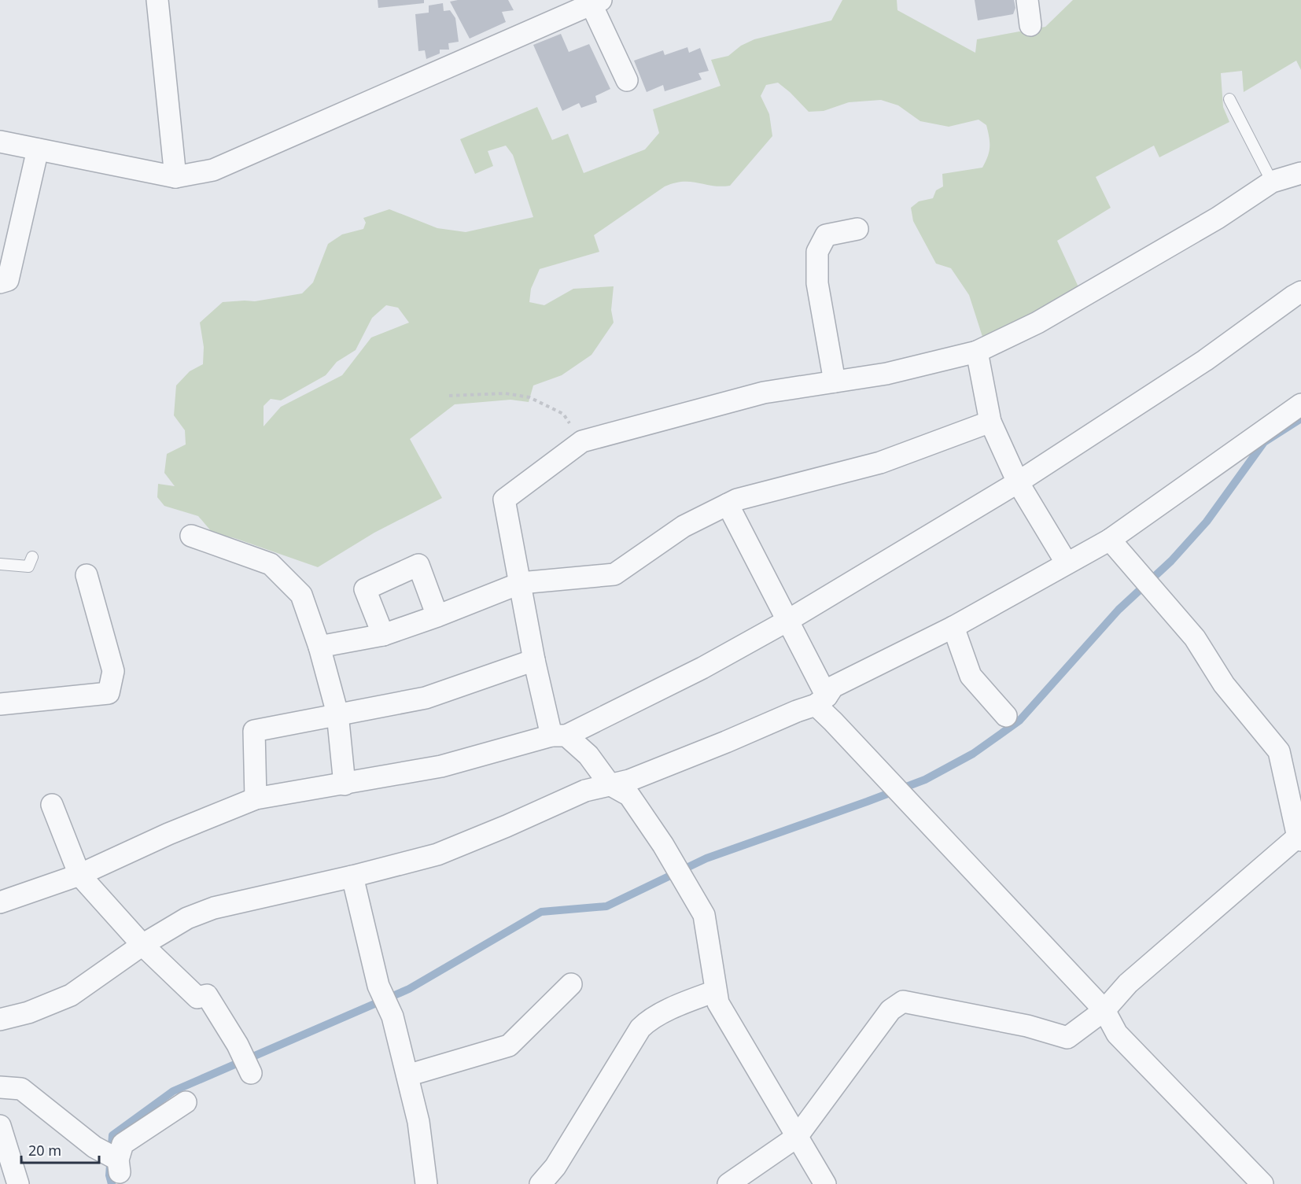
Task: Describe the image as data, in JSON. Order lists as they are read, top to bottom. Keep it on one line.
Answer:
{"scale_bar":"20 m"}
